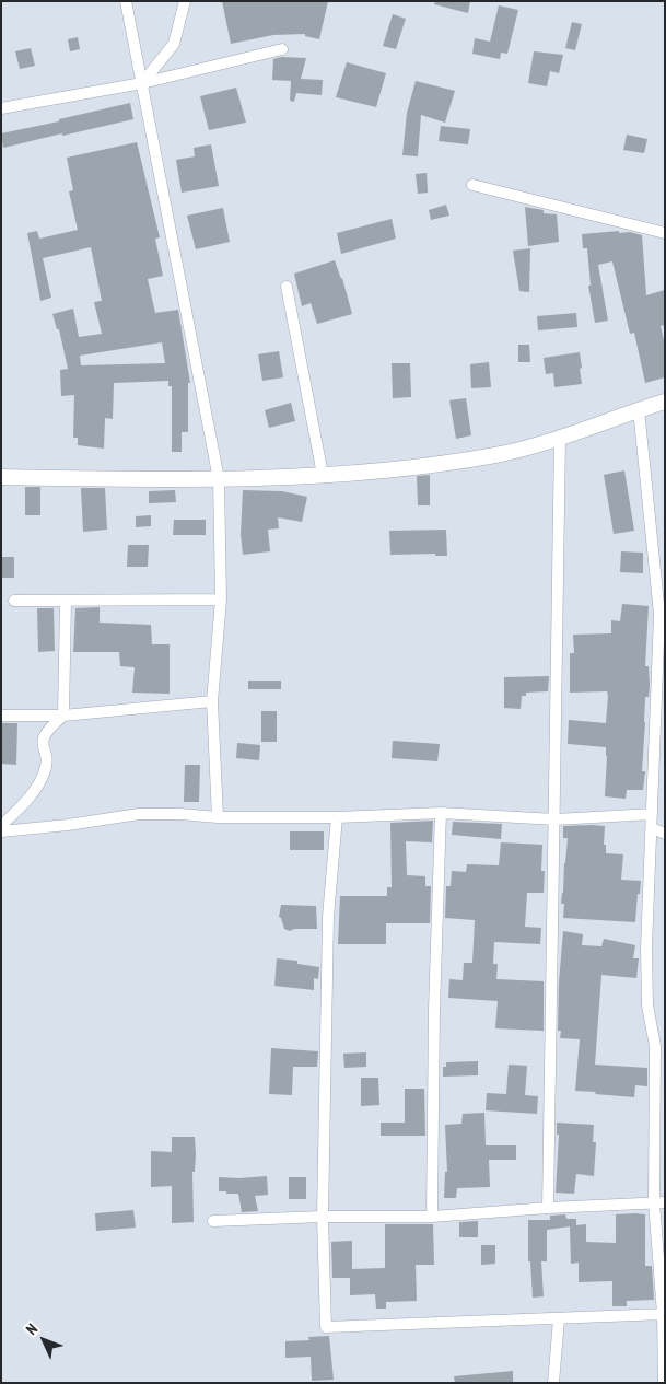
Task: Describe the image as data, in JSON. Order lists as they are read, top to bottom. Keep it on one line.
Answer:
{"north":"top left"}
